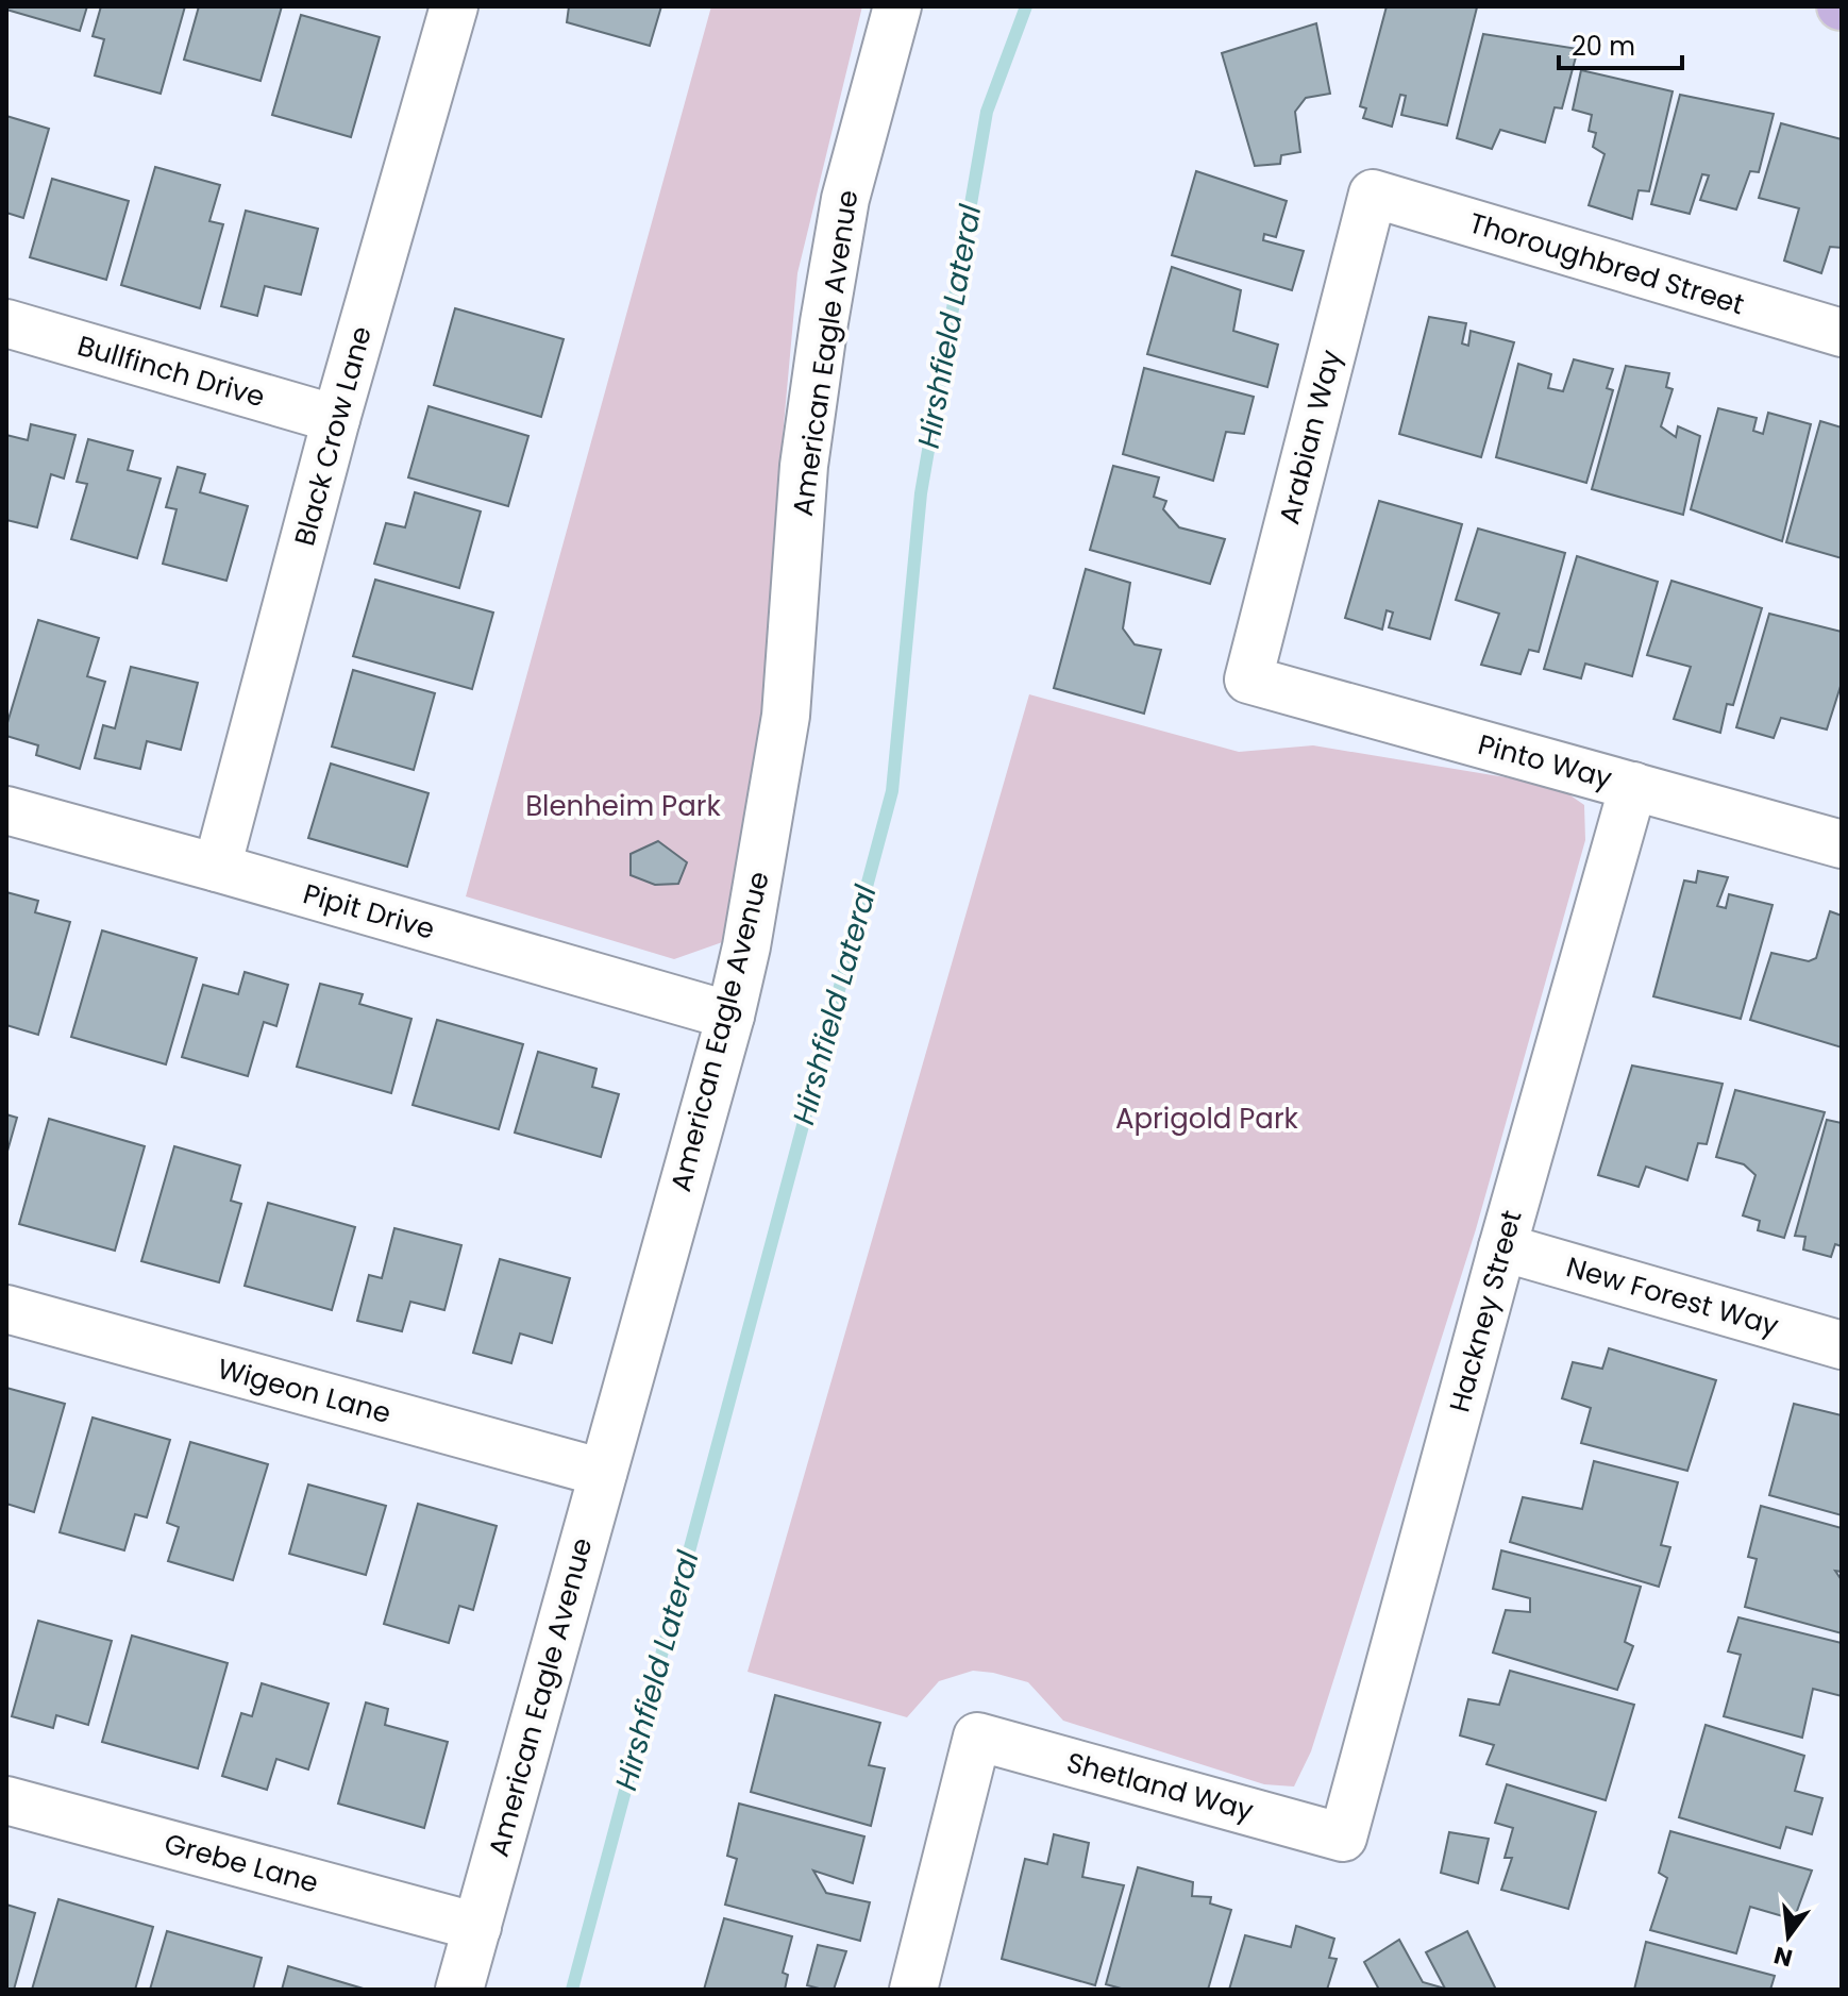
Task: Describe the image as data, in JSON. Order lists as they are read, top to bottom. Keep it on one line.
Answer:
{"streets":{"street":["Thoroughbred Street","American Eagle Avenue","Bullfinch Drive","Black Crow Lane","Arabian Way","Pinto Way","Pipit Drive","New Forest Way","Hackney Street","Wigeon Lane","Shetland Way","Grebe Lane"]},"crossings":[["Thoroughbred Street","Arabian Way"],["American Eagle Avenue","Pipit Drive"],["American Eagle Avenue","Wigeon Lane"],["American Eagle Avenue","Grebe Lane"],["Bullfinch Drive","Black Crow Lane"],["Black Crow Lane","Pipit Drive"],["Arabian Way","Pinto Way"],["Pinto Way","Hackney Street"],["New Forest Way","Hackney Street"],["Hackney Street","Shetland Way"]],"water":["Hirshfield Lateral"],"parks":["Blenheim Park","Aprigold Park"],"scale_bar":"20 m","north":"bottom"}
